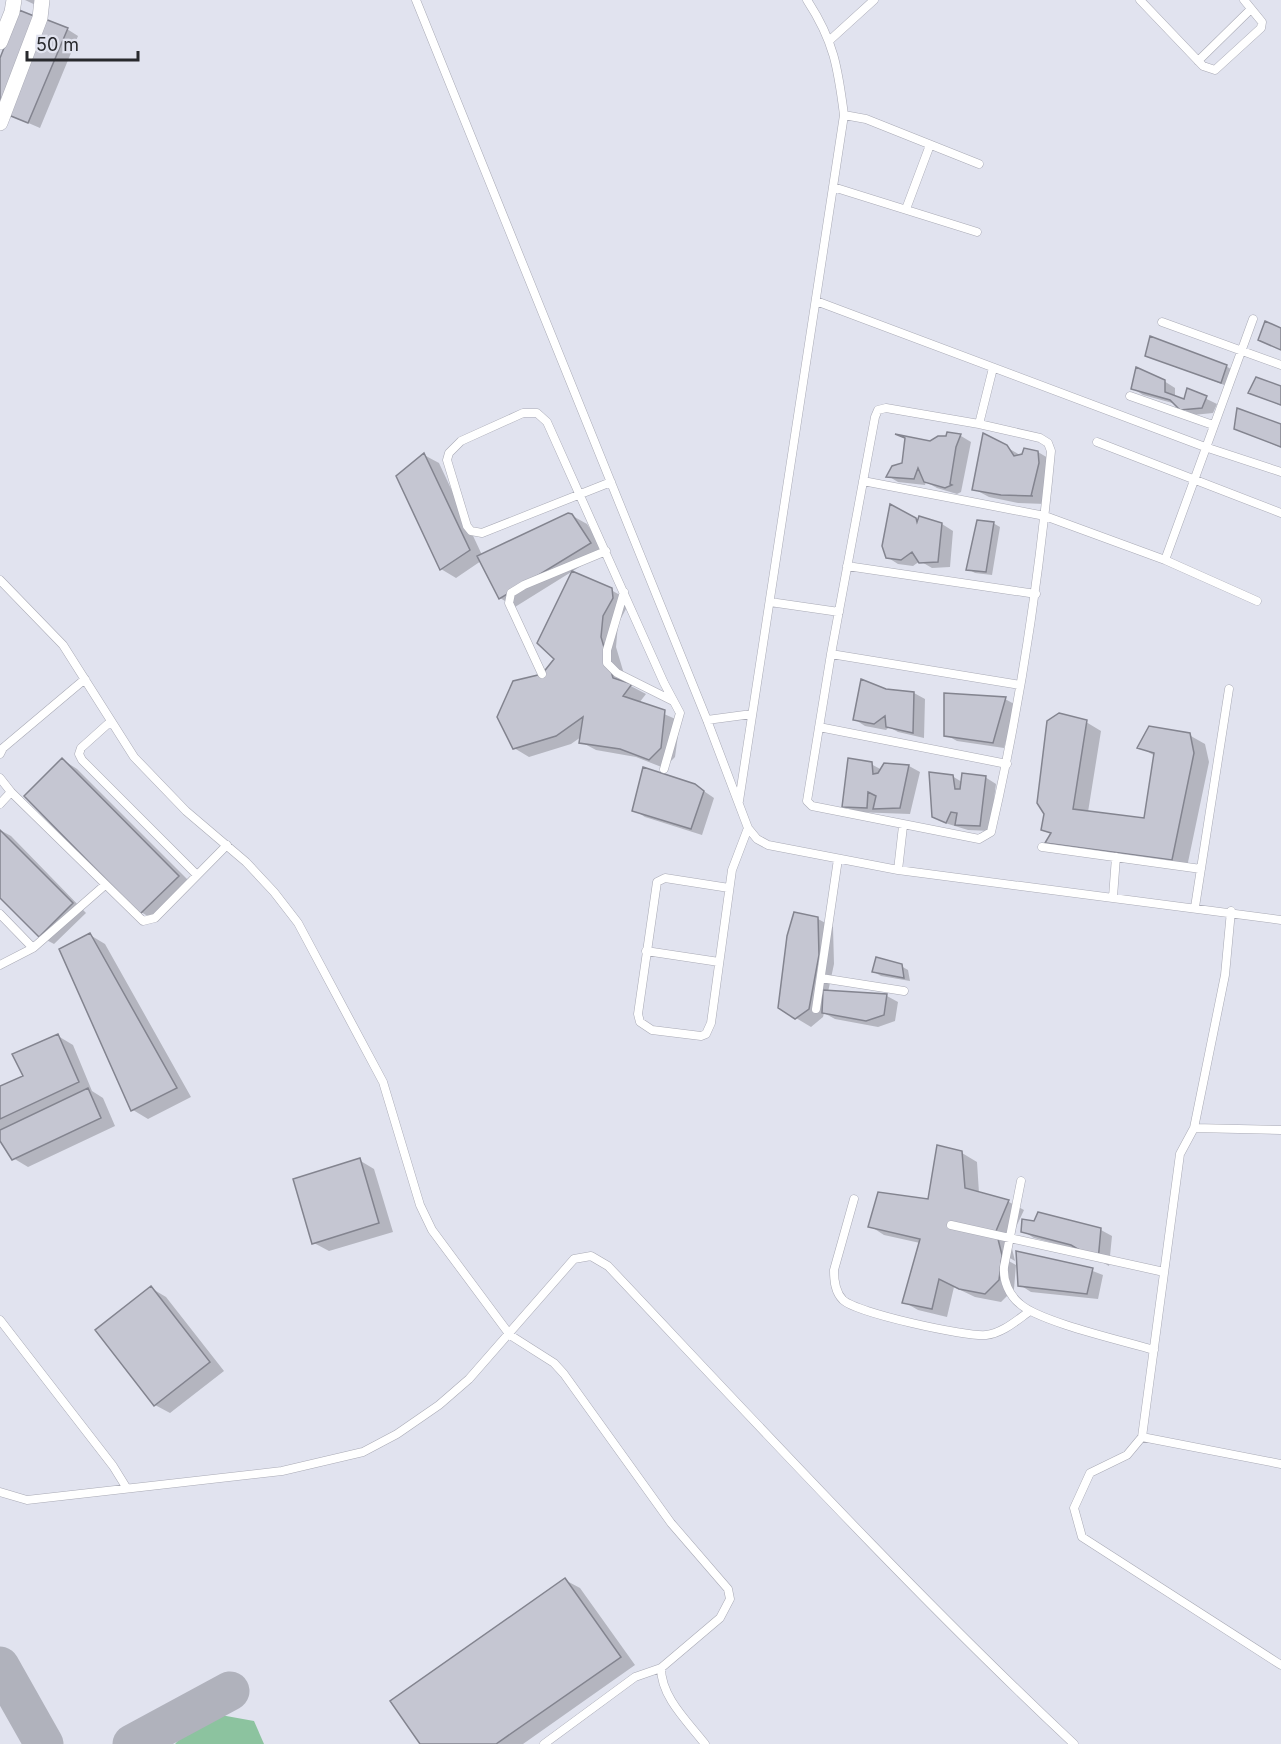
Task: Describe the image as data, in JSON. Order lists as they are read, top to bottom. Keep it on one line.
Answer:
{"scale_bar":"50 m"}
